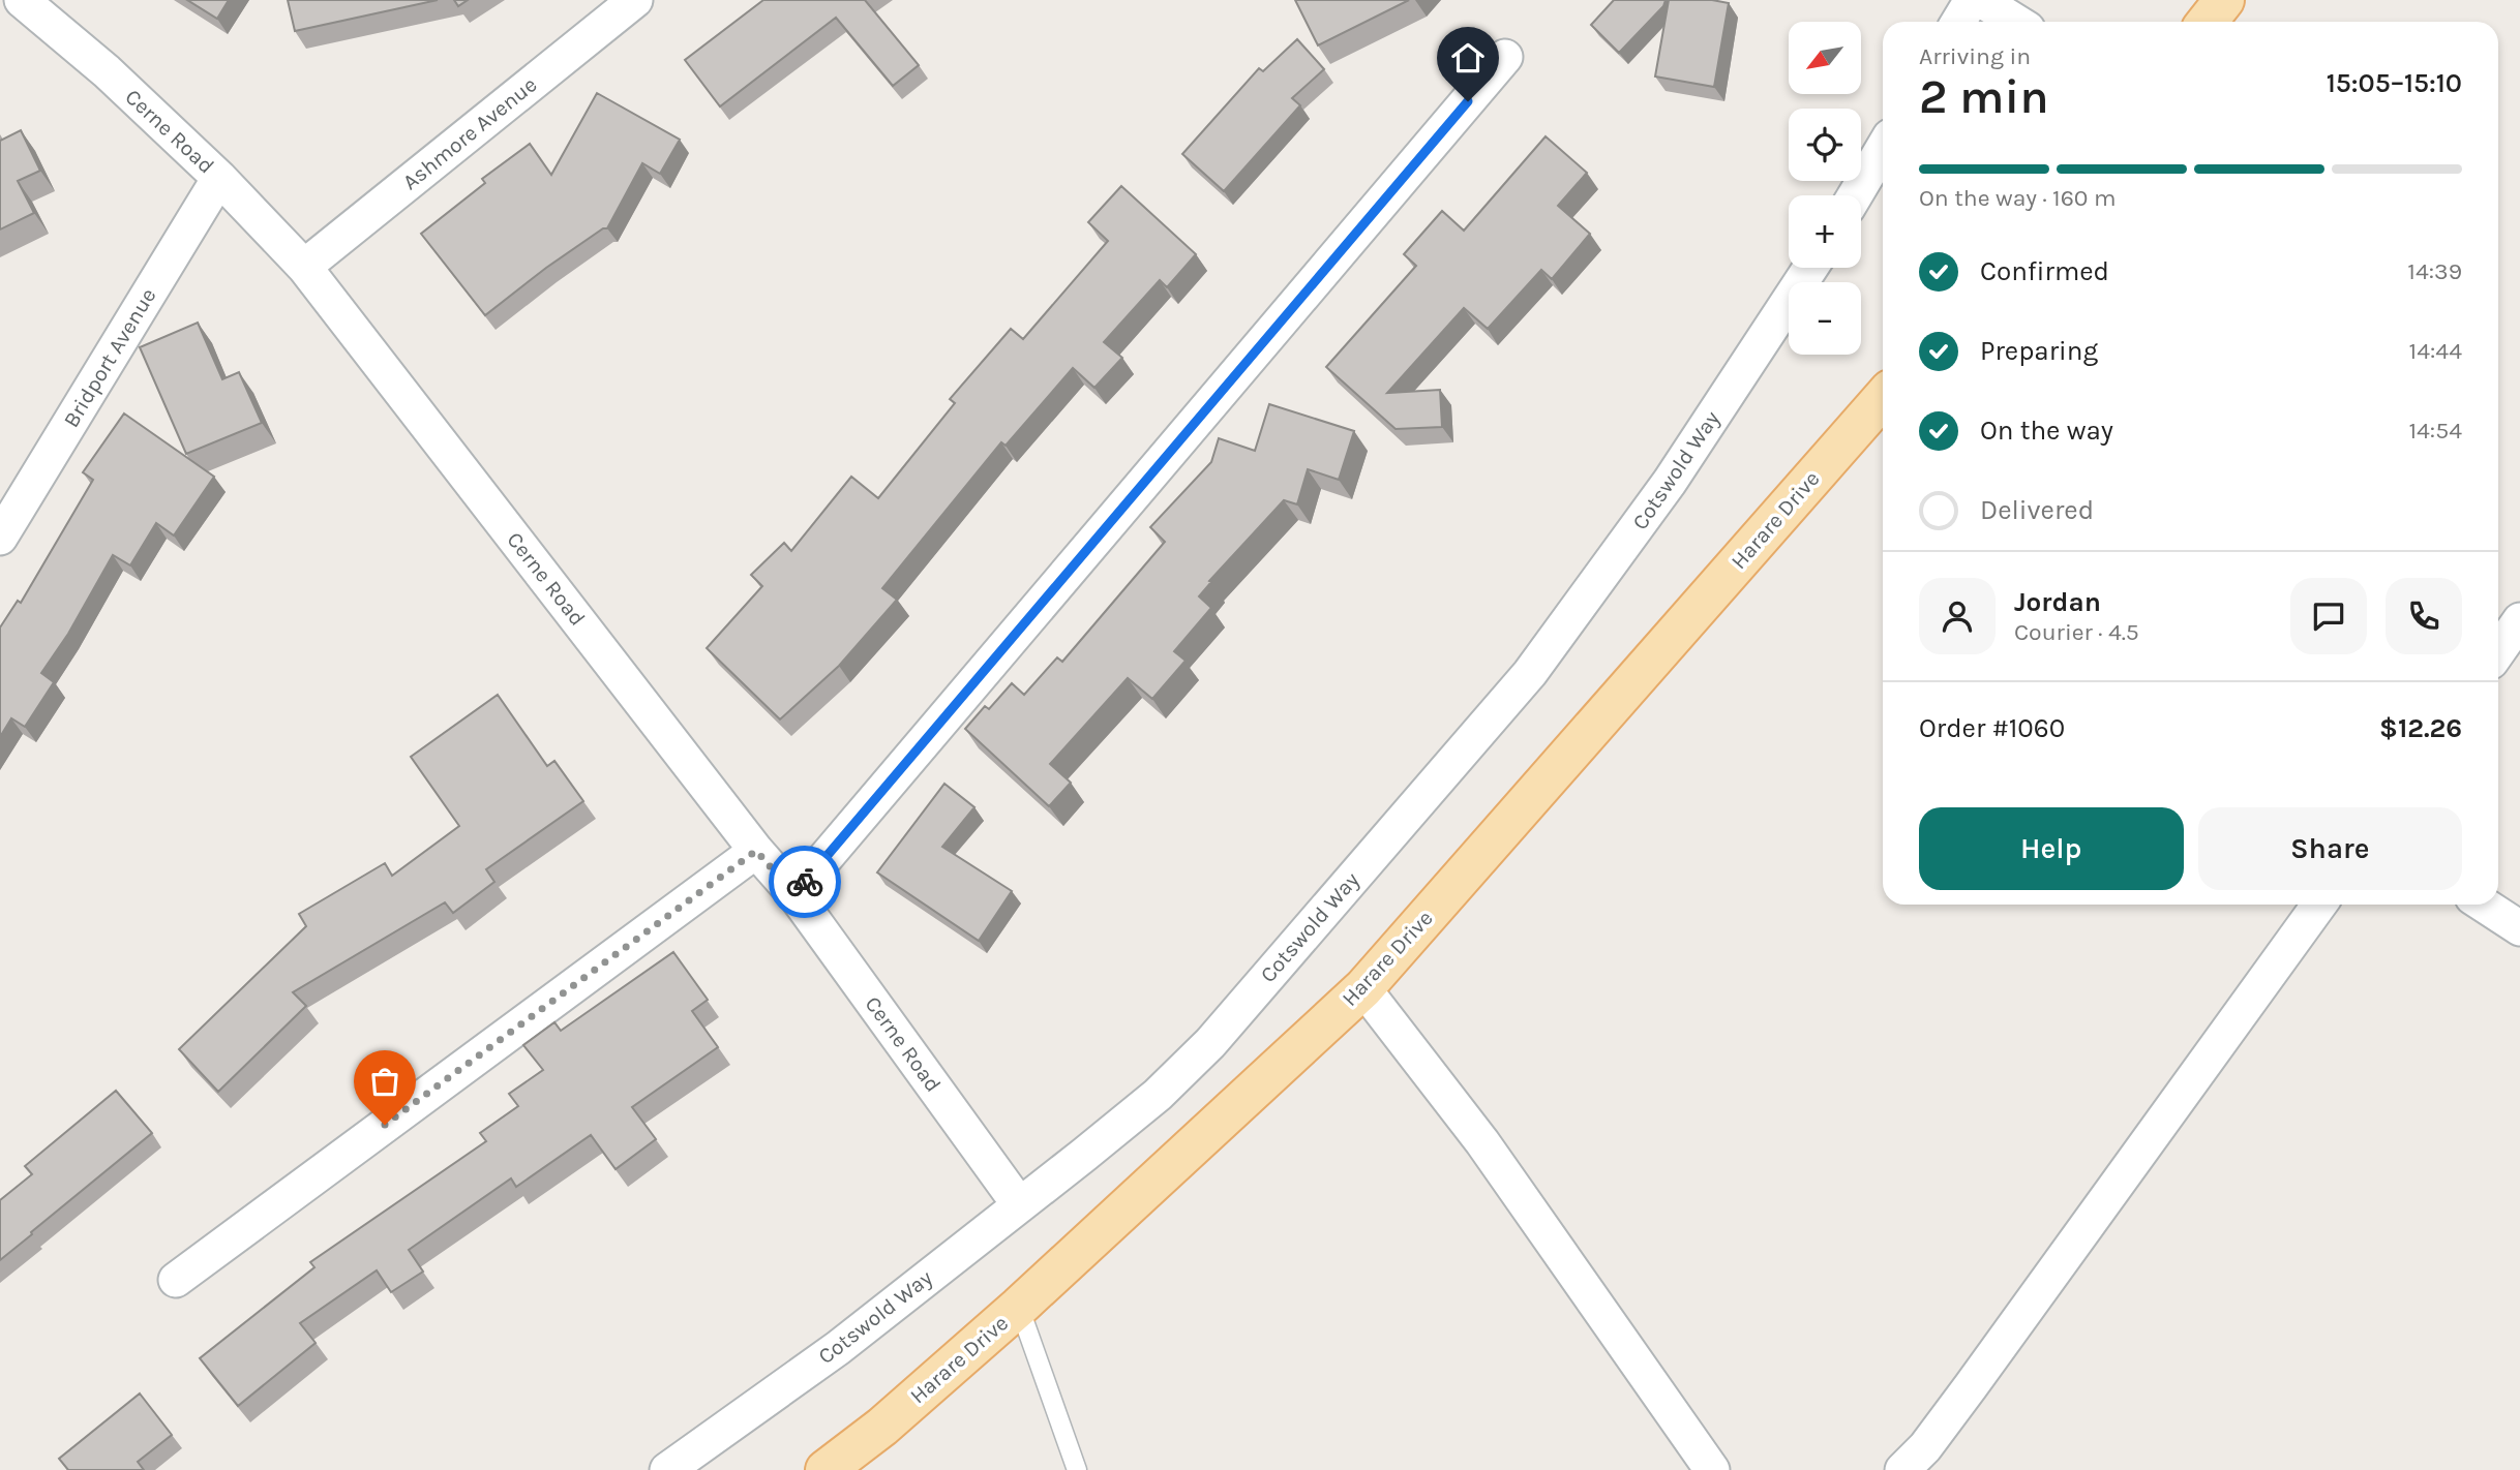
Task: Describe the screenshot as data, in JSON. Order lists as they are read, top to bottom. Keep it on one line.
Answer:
{"streets":{"main road":["Harare Drive"],"street":["Cerne Road","Ashmore Avenue","Bridport Avenue","Cotswold Way"]},"crossings":[["Cerne Road","Ashmore Avenue"],["Cerne Road","Bridport Avenue"],["Cerne Road","Cotswold Way"]],"north":"bottom left","page":{"map_buttons":["+","−"],"heading":["2 min","Arriving in","15:05–15:10"],"panel":["Jordan","Courier · 4.5","Order #1060","$12.26"],"bar":"On the way · 160 m","list":[["Confirmed","14:39"],["Preparing","14:44"],["On the way","14:54"],"Delivered"],"buttons":["Help","Share"]}}
